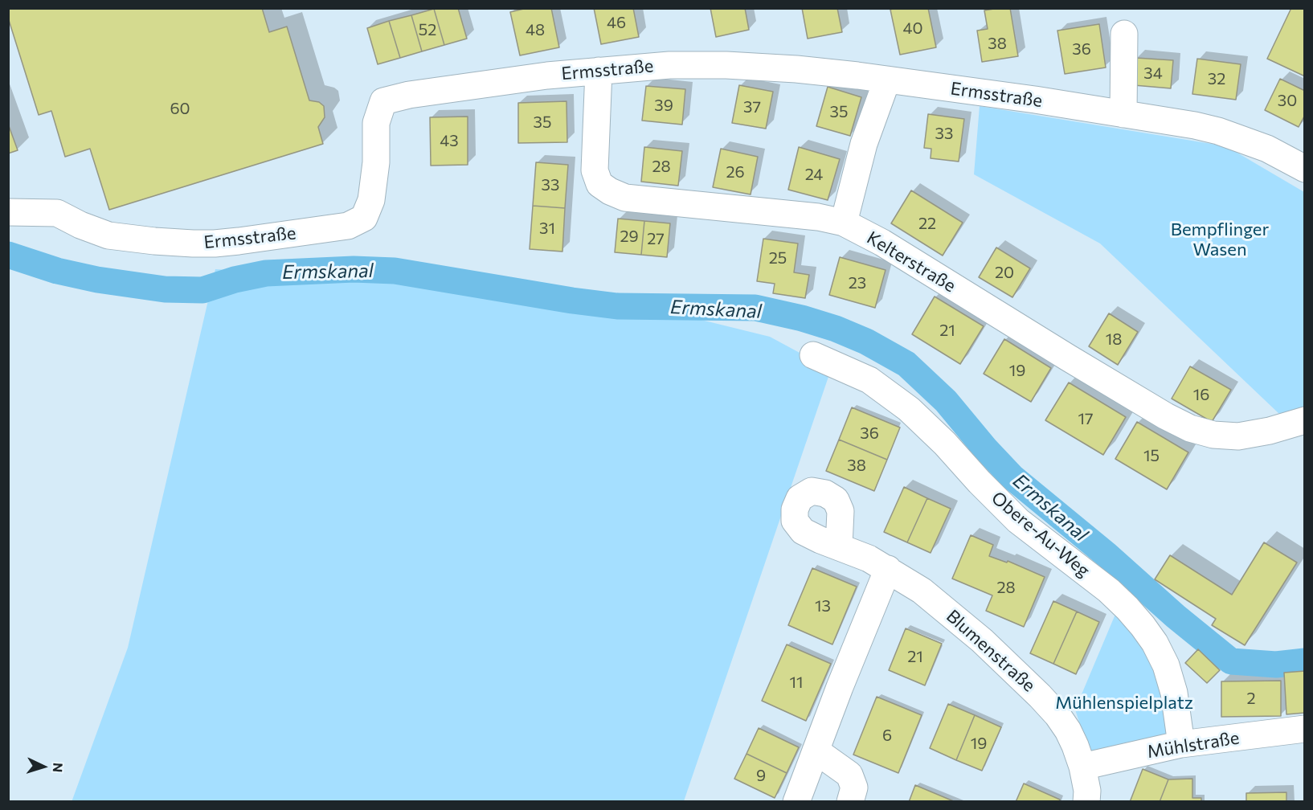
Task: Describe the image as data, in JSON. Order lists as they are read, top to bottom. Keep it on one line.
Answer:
{"streets":{"street":["Ermsstraße","Kelterstraße","Obere-Au-Weg","Blumenstraße","Mühlstraße"]},"crossings":[["Ermsstraße","Kelterstraße"],["Obere-Au-Weg","Mühlstraße"],["Blumenstraße","Mühlstraße"]],"water":["Ermskanal"],"parks":["Bempflinger Wasen","Mühlenspielplatz"],"house_numbers":["46","40","52","48","38","36","34","32","30","39","37","60","35","35","33","43","28","26","24","33","22","31","29","27","25","20","23","21","18","19","16","17","36","15","38","28","13","21","11","2","6","19","9"],"north":"right"}
